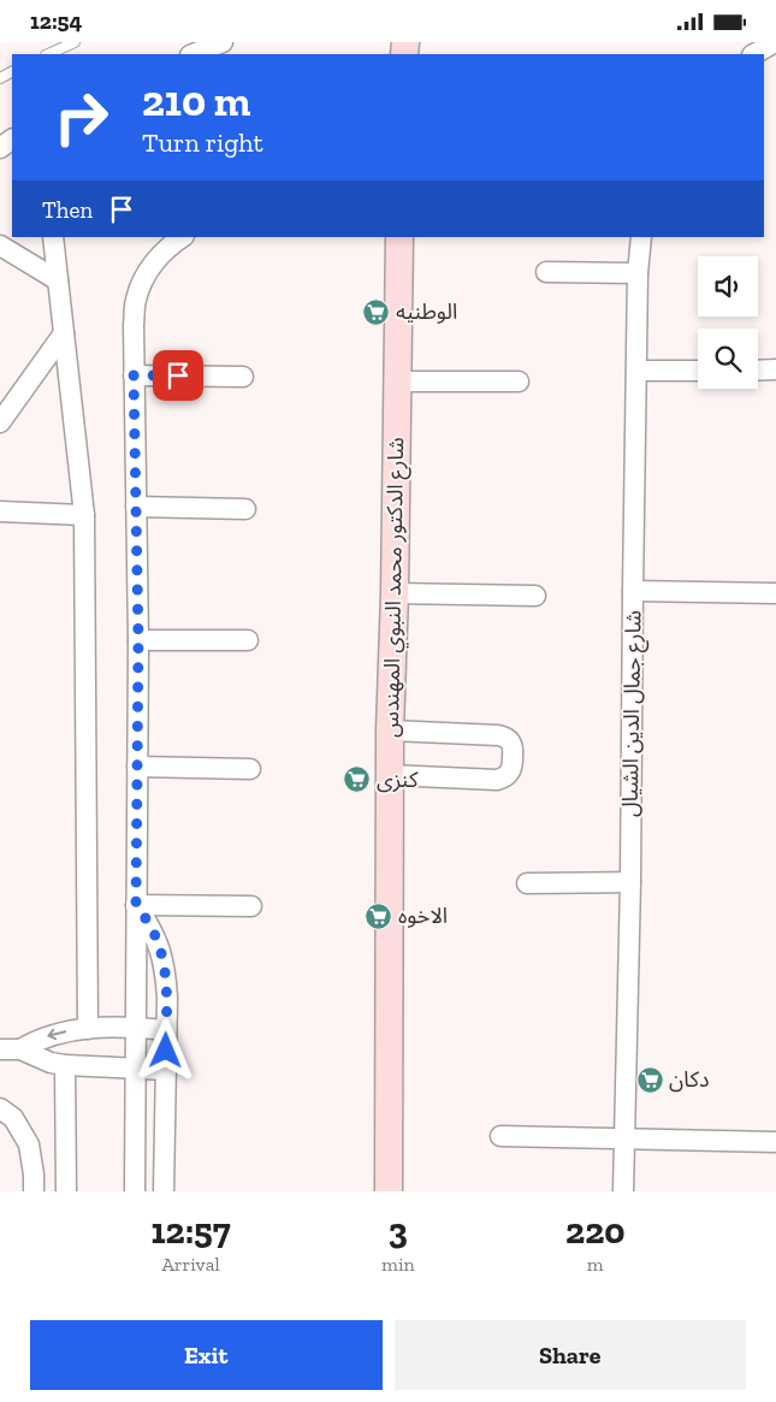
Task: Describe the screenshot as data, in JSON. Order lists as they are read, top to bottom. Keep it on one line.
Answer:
{"streets":{"main road":["شارع الدكتور محمد النبوي المهندس"],"street":["شارع جمال الدين الشيال"]},"places":{"supermarket":["الوطنيه","كنزى","الاخوه","دكان"]},"page":{"status":"12:54","turn":["210 m","Turn right"],"then":"Then","eta":["12:57","Arrival","3","min","220","m"],"buttons":["Exit","Share"]}}
